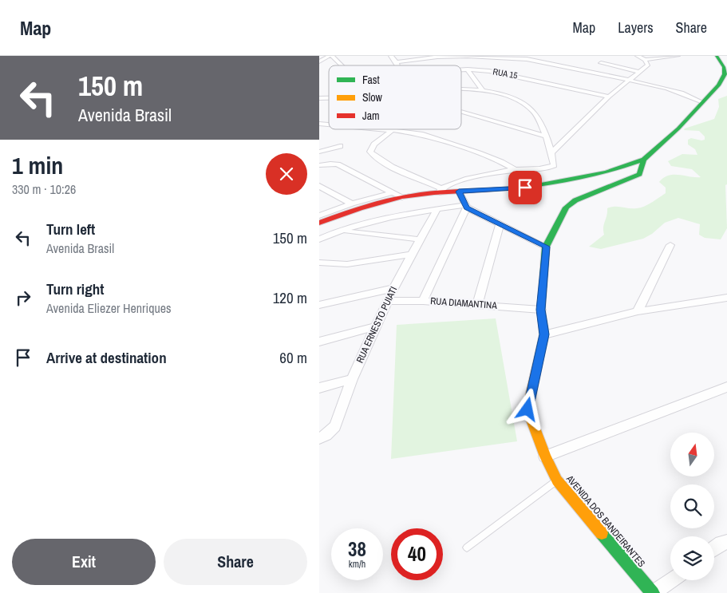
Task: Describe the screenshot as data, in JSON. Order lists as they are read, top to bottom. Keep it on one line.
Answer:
{"streets":{"street":["RUA 15","RUA DIAMANTINA","RUA ERNESTO PUIATI","AVENIDA DOS BANDEIRANTES"]},"crossings":[["RUA DIAMANTINA","RUA ERNESTO PUIATI"],["RUA DIAMANTINA","AVENIDA DOS BANDEIRANTES"]],"legend":["Fast","Slow","Jam"],"north":"top","page":{"header":"Map","nav":["Map","Layers","Share"],"turn":["150 m","Avenida Brasil"],"heading":["1 min","330 m · 10:26"],"list":[{"name":"Turn left","note":"Avenida Brasil","value":"150 m"},{"name":"Turn right","note":"Avenida Eliezer Henriques","value":"120 m"},{"name":"Arrive at destination","value":"60 m"}],"speed":"38 km/h","limit":"40","buttons":["Exit","Share"]}}
